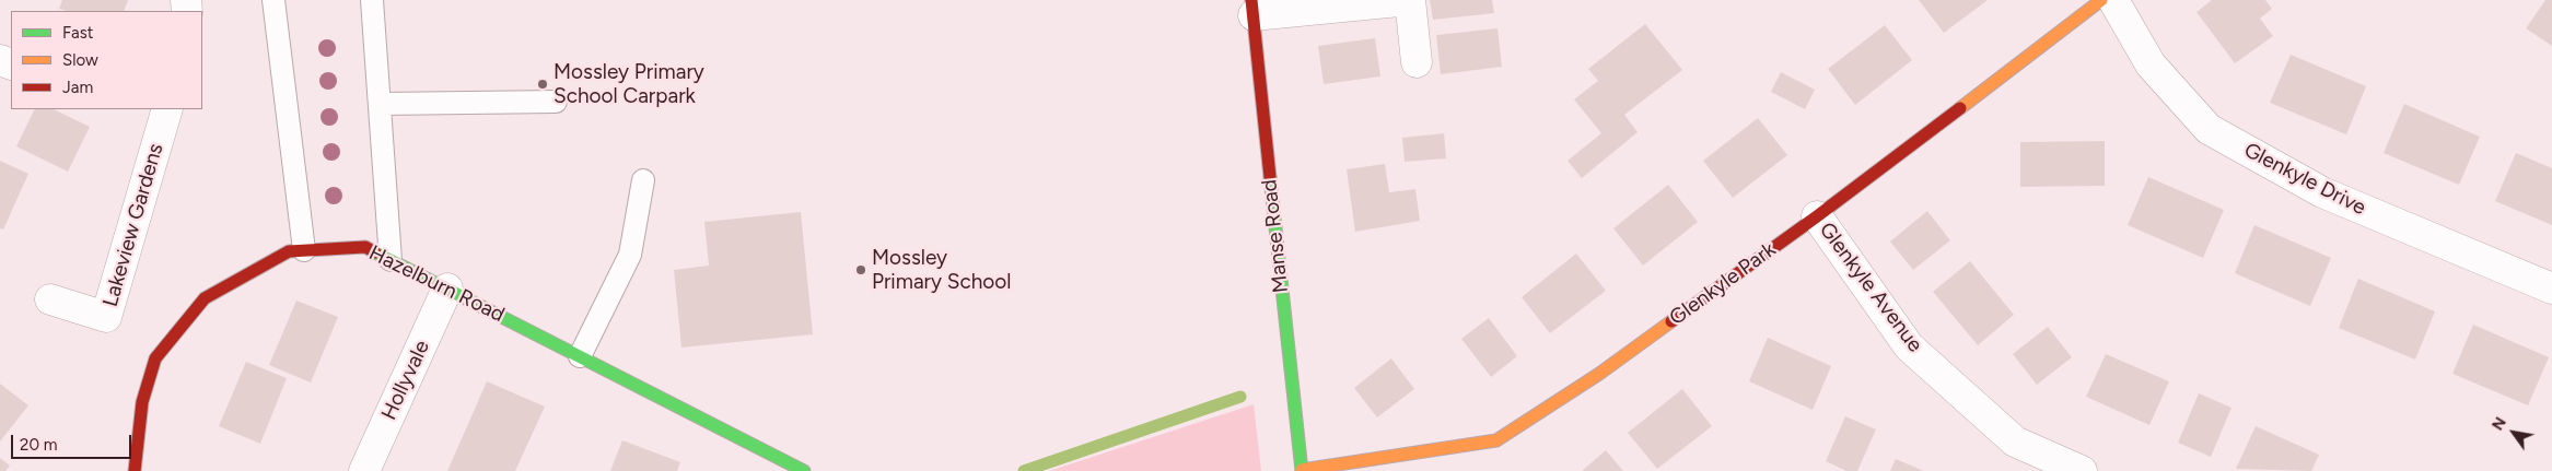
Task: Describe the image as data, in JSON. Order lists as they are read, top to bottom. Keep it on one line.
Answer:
{"streets":{"street":["Glenkyle Drive","Lakeview Gardens","Manse Road","Hazelburn Road","Glenkyle Park","Glenkyle Avenue","Hollyvale"]},"crossings":[["Manse Road","Glenkyle Park"],["Hazelburn Road","Hollyvale"],["Glenkyle Park","Glenkyle Avenue"]],"places":["Mossley Primary School Carpark","Mossley Primary School"],"legend":["Fast","Slow","Jam"],"scale_bar":"20 m","north":"top left"}
